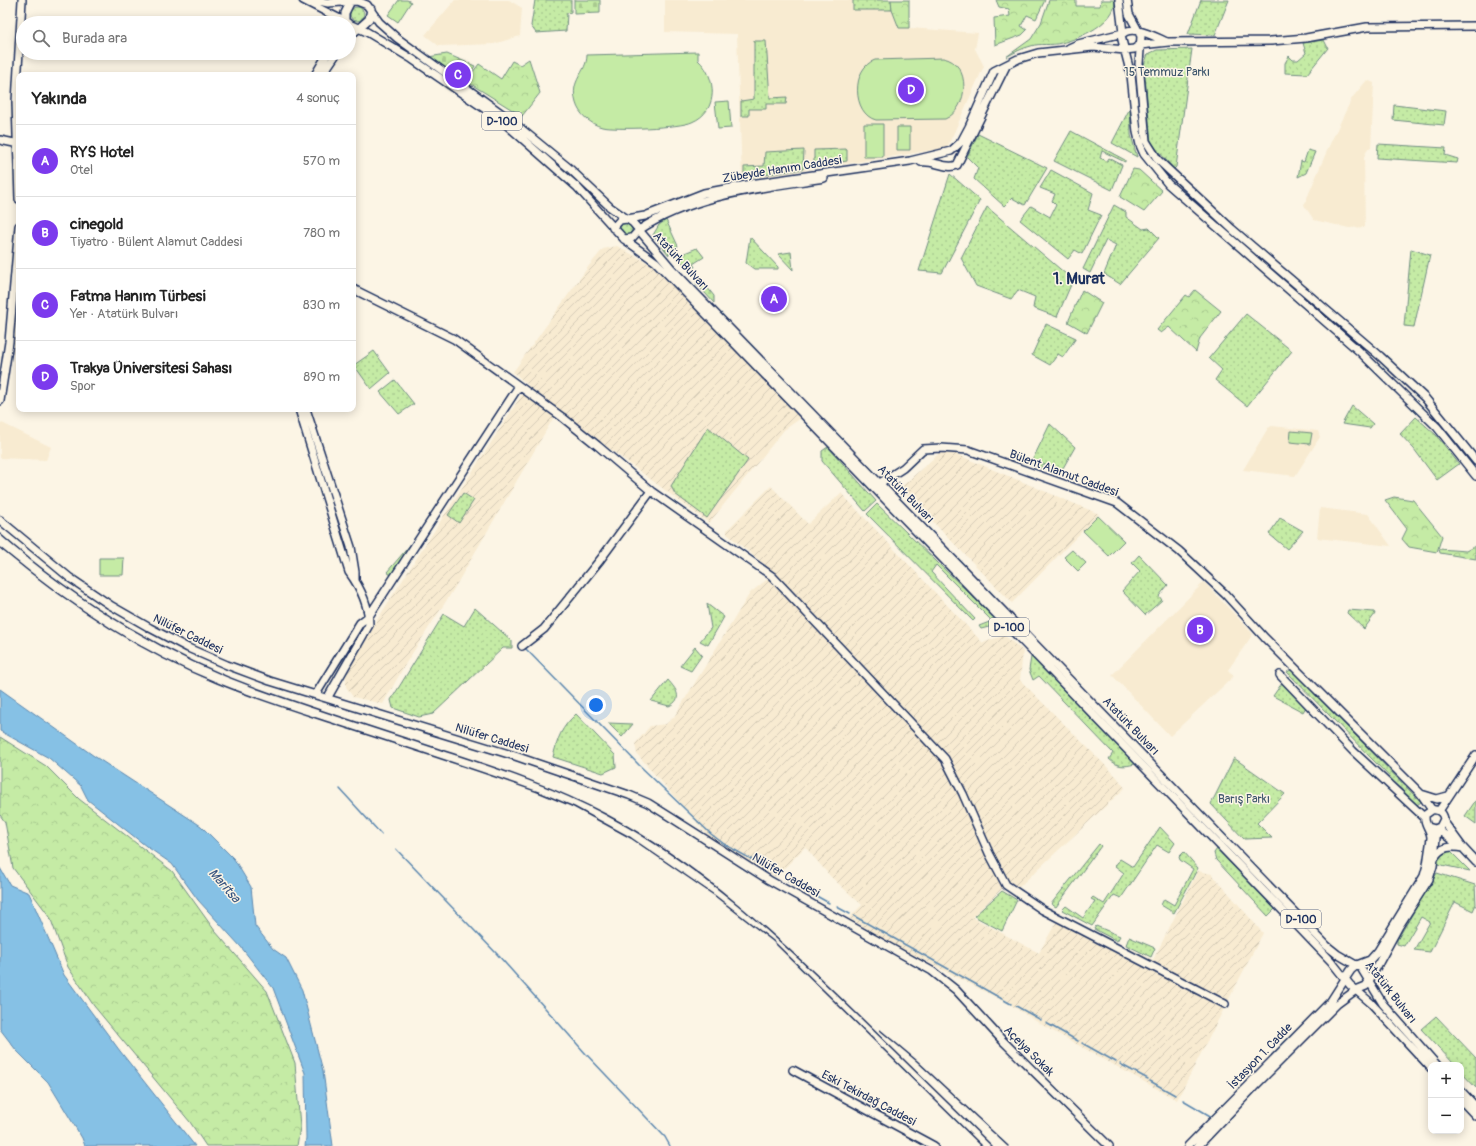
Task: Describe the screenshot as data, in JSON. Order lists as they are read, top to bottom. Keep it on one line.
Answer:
{"streets":{"main road":["D-100","Zübeyde Hanım Caddesi","Atatürk Bulvarı","Bülent Alamut Caddesi","Nilüfer Caddesi","Açelya Sokak","İstasyon 1. Cadde","Eski Tekirdağ Caddesi"]},"crossings":[["Zübeyde Hanım Caddesi","Atatürk Bulvarı"],["Atatürk Bulvarı","Bülent Alamut Caddesi"],["Atatürk Bulvarı","İstasyon 1. Cadde"],["Nilüfer Caddesi","Açelya Sokak"]],"districts":["1. Murat"],"water":["Maritsa"],"parks":["15 Temmuz Parkı","Barış Parkı"],"page":{"search":"Burada ara","pins":["C","D","A","B"],"heading":["Yakında","4 sonuç"],"list":[{"mark":"A","name":"RYS Hotel","note":"Otel","value":"570 m"},{"mark":"B","name":"cinegold","note":"Tiyatro · Bülent Alamut Caddesi","value":"780 m"},{"mark":"C","name":"Fatma Hanım Türbesi","note":"Yer · Atatürk Bulvarı","value":"830 m"},{"mark":"D","name":"Trakya Üniversitesi Sahası","note":"Spor","value":"890 m"}],"map_buttons":["+","−"]}}
